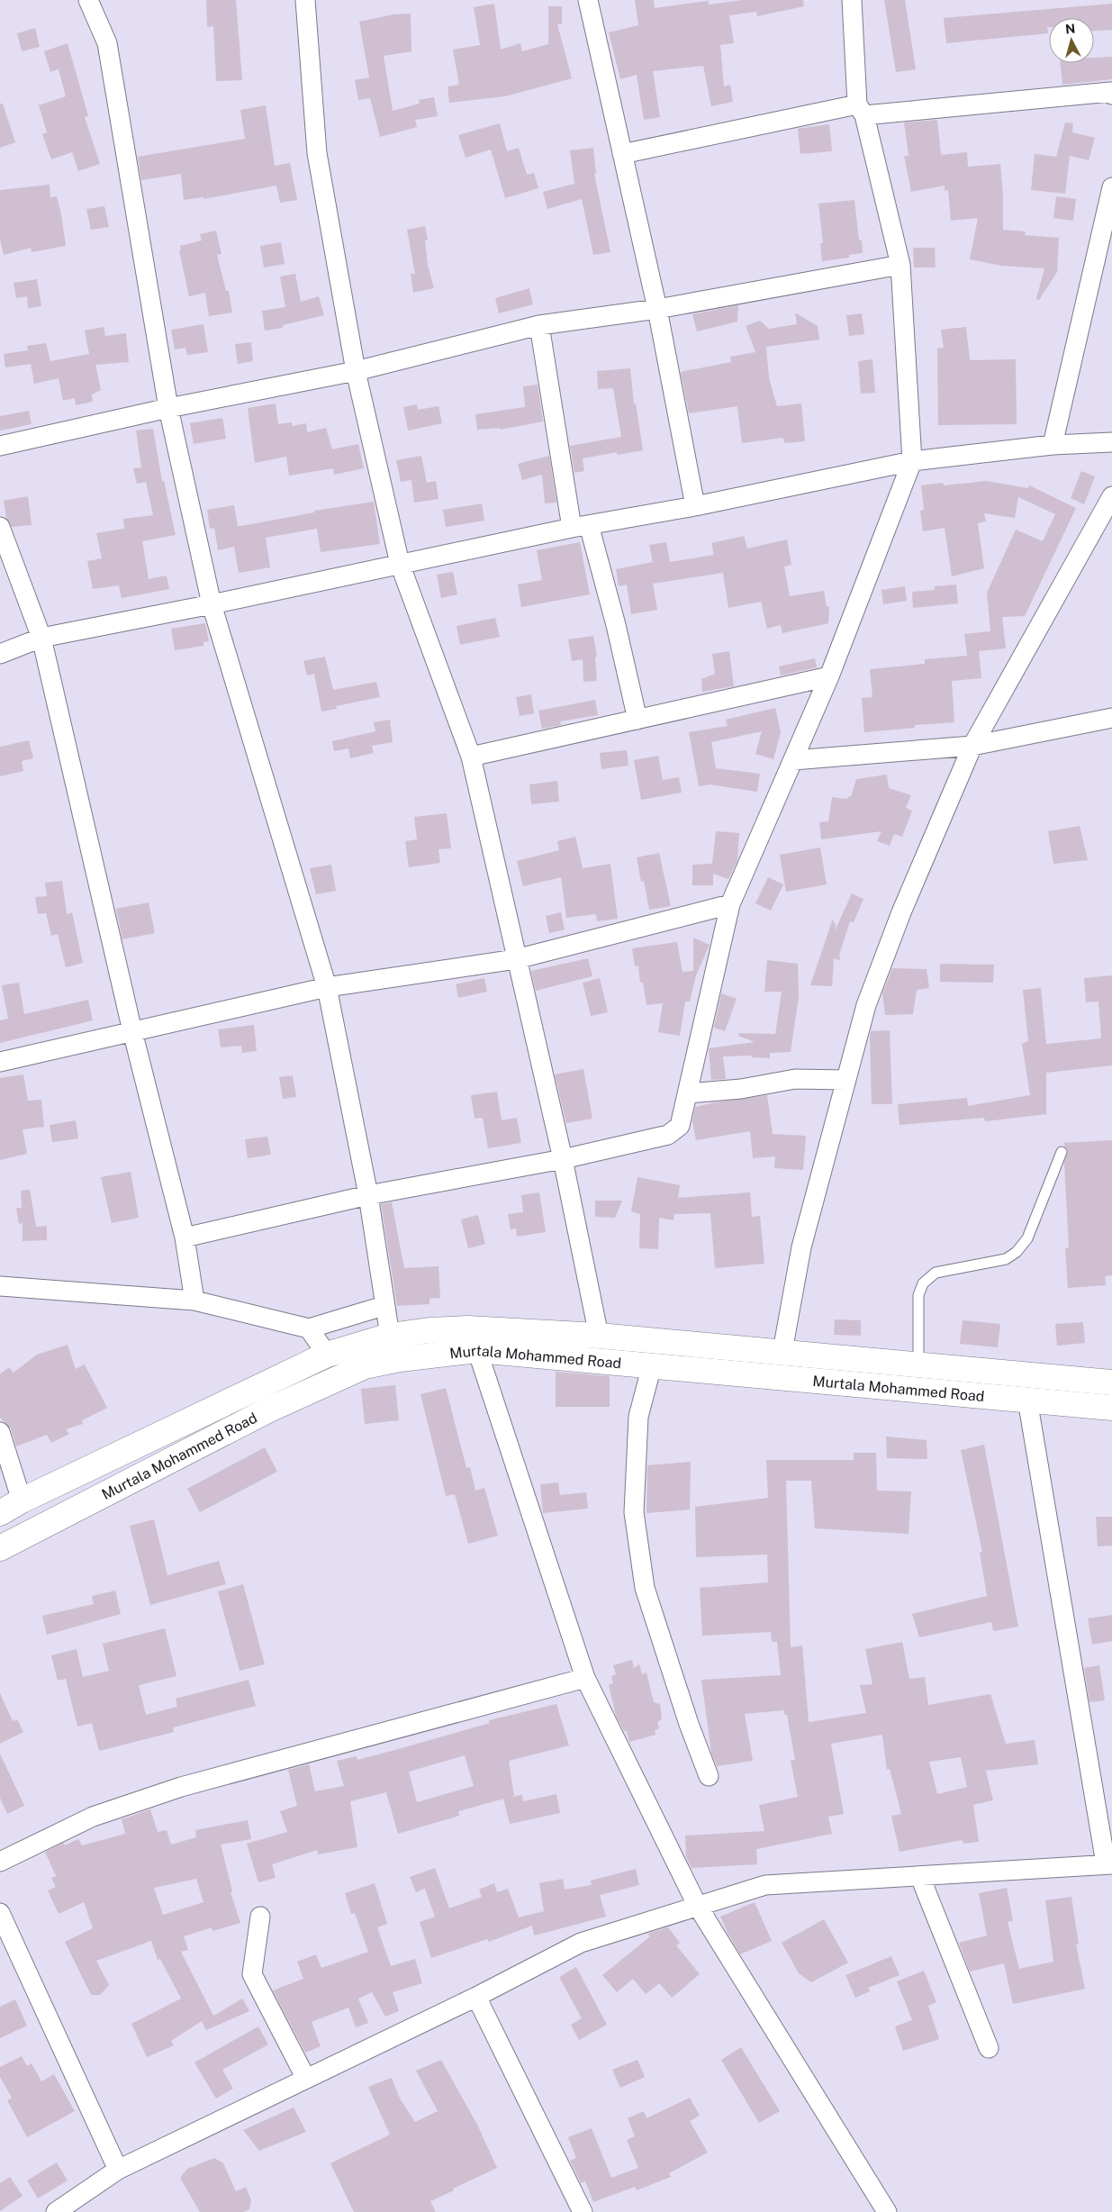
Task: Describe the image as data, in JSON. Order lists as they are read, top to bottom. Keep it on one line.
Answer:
{"streets":{"main road":["Murtala Mohammed Road"]},"north":"top"}
